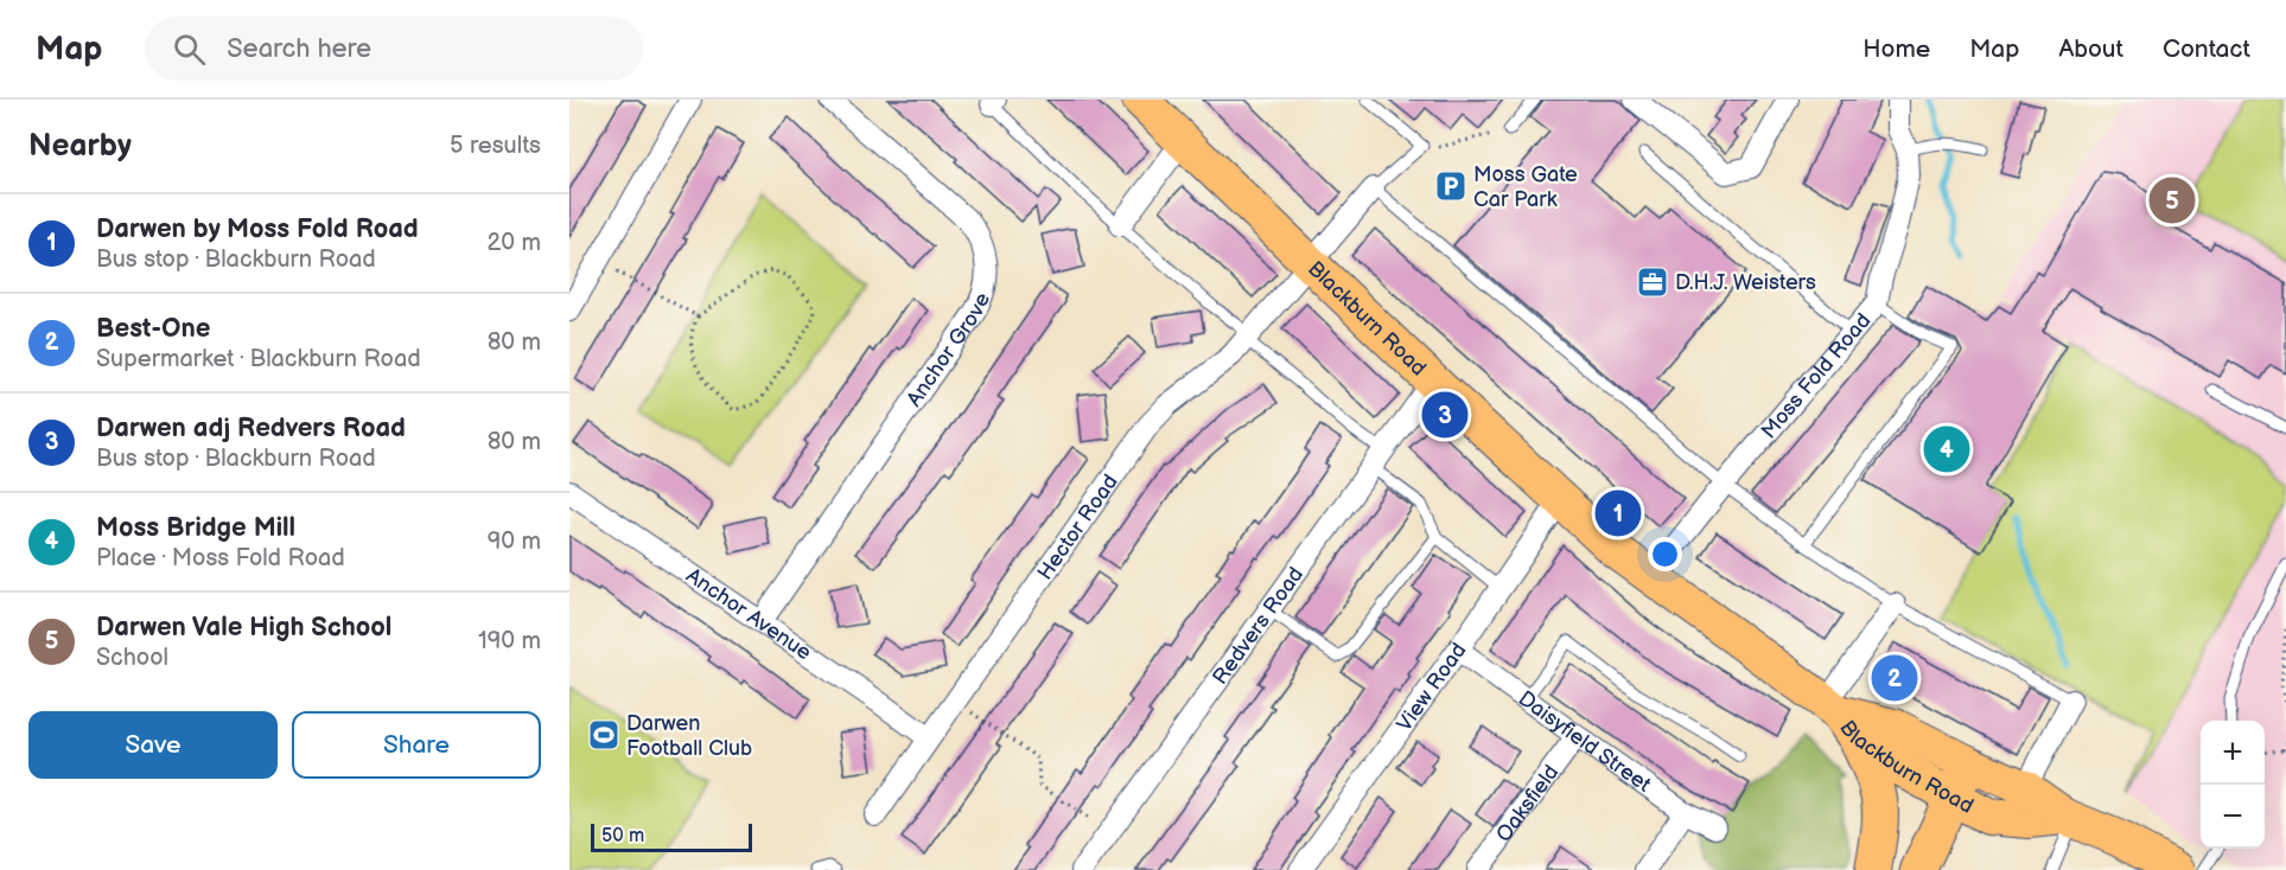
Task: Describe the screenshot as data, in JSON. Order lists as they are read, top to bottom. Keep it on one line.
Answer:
{"streets":{"highway":["Blackburn Road"],"street":["Anchor Grove","Moss Fold Road","Hector Road","Anchor Avenue","Redvers Road","View Road","Daisyfield Street","Oaksfield"]},"crossings":[["Blackburn Road","Moss Fold Road"],["Blackburn Road","Hector Road"],["Blackburn Road","Redvers Road"],["Blackburn Road","View Road"],["Anchor Grove","Anchor Avenue"],["Hector Road","Anchor Avenue"],["View Road","Daisyfield Street"],["Daisyfield Street","Oaksfield"]],"places":{"parking":["Moss Gate Car Park"],"office":["D.H.J. Weisters"],"sports":["Darwen Football Club"]},"scale_bar":"50 m","page":{"header":"Map","search":"Search here","nav":["Home","Map","About","Contact"],"heading":["Nearby","5 results"],"pins":["5","3","4","1","2"],"list":[{"mark":"1","name":"Darwen by Moss Fold Road","note":"Bus stop · Blackburn Road","value":"20 m"},{"mark":"2","name":"Best-One","note":"Supermarket · Blackburn Road","value":"80 m"},{"mark":"3","name":"Darwen adj Redvers Road","note":"Bus stop · Blackburn Road","value":"80 m"},{"mark":"4","name":"Moss Bridge Mill","note":"Place · Moss Fold Road","value":"90 m"},{"mark":"5","name":"Darwen Vale High School","note":"School","value":"190 m"}],"buttons":["Save","Share"],"map_buttons":["+","−"],"scale":"50 m"}}
